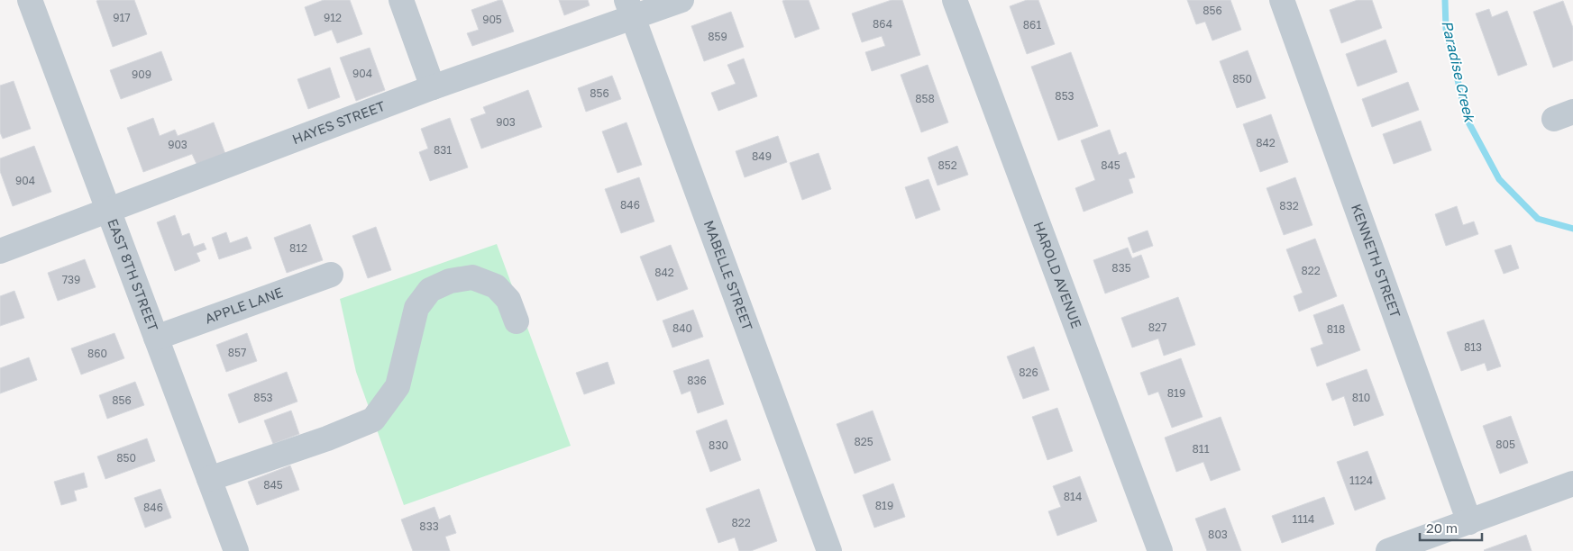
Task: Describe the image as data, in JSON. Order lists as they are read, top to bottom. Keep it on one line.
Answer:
{"streets":{"street":["HAYES STREET","KENNETH STREET","EAST 8TH STREET","MABELLE STREET","HAROLD AVENUE","APPLE LANE"]},"crossings":[["HAYES STREET","EAST 8TH STREET"],["HAYES STREET","MABELLE STREET"],["EAST 8TH STREET","APPLE LANE"]],"water":["Paradise Creek"],"house_numbers":["856","917","912","905","864","861","859","904","909","850","856","853","858","903","842","903","831","849","852","845","904","846","832","812","835","822","842","739","827","840","818","813","857","860","826","836","819","853","810","856","825","805","830","811","850","1124","845","814","819","846","1114","822","833","803"],"scale_bar":"20 m"}
